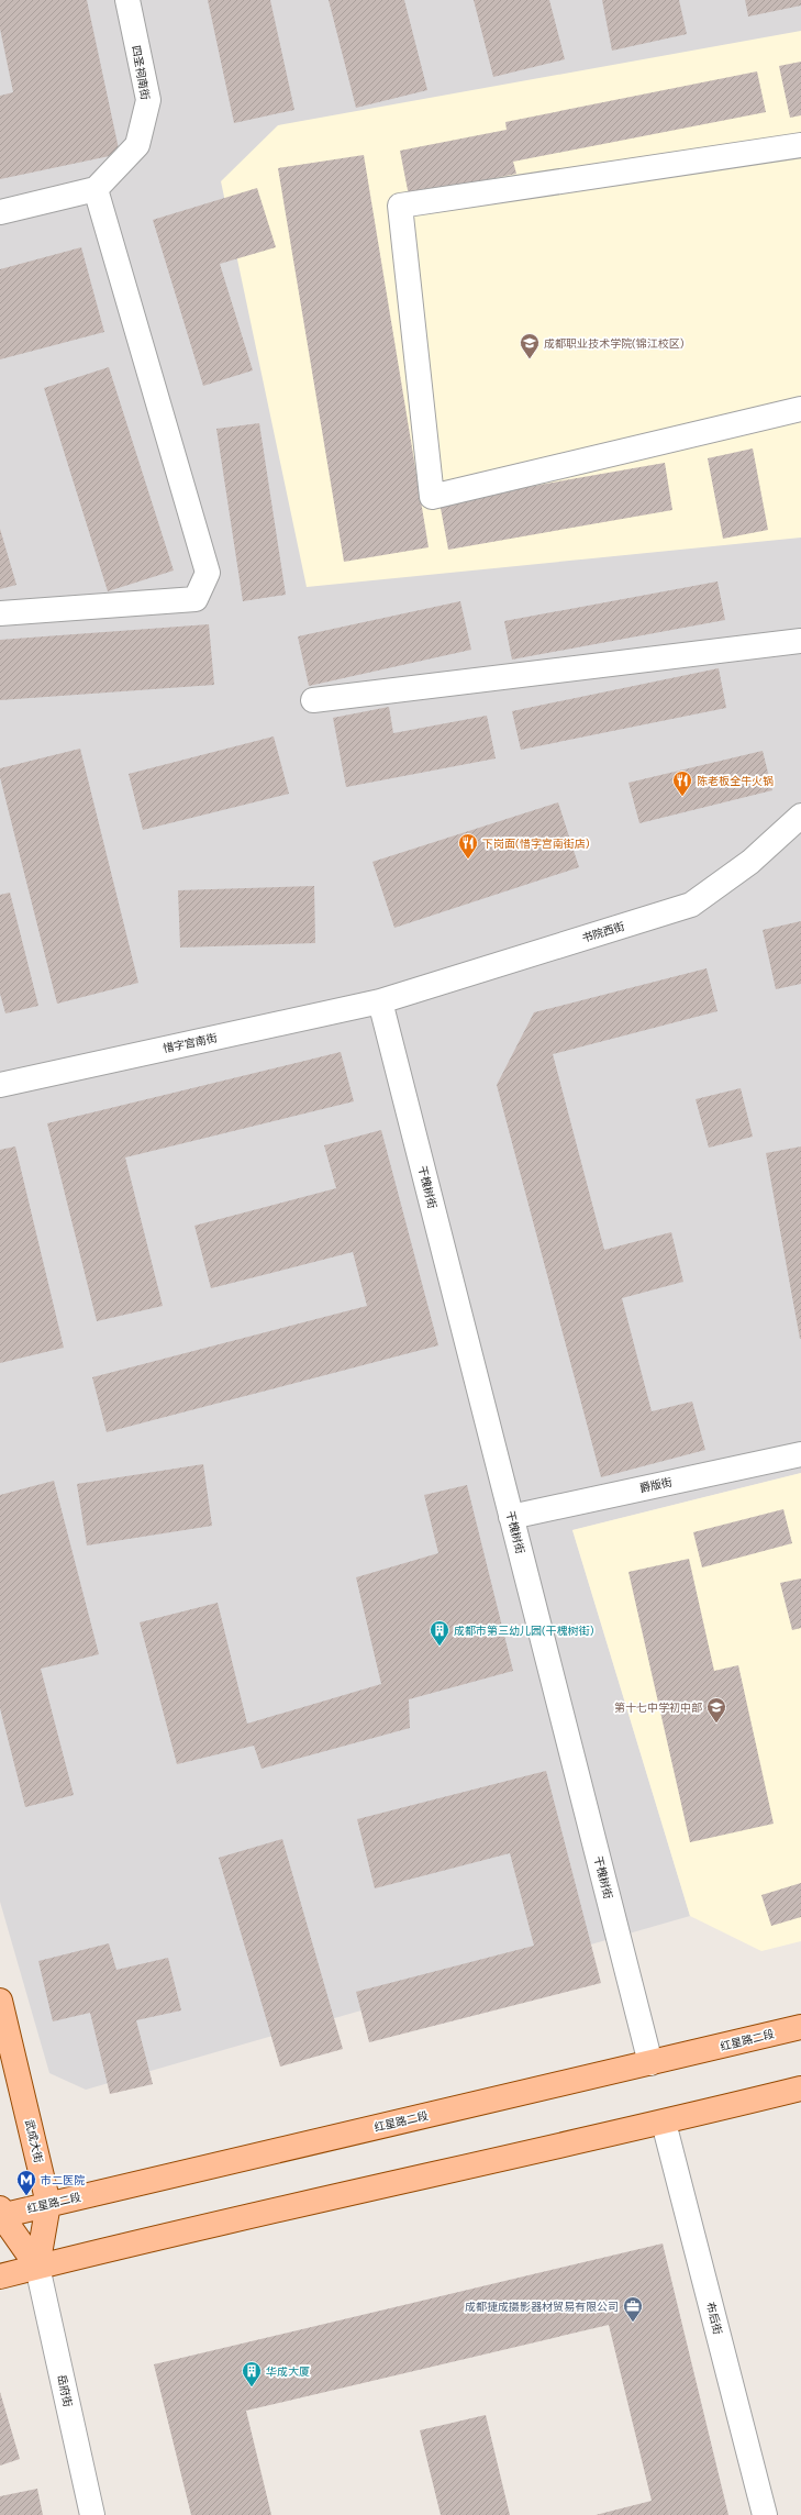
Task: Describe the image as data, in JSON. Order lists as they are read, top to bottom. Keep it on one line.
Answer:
{"streets":{"main road":["红星路二段","武成大街"],"street":["四圣祠南街","书院西街","惜字宫南街","干槐树街","爵版街","布后街","岳府街"]},"crossings":[["书院西街","惜字宫南街"],["书院西街","干槐树街"],["惜字宫南街","干槐树街"],["干槐树街","爵版街"],["干槐树街","红星路二段"],["红星路二段","武成大街"],["武成大街","岳府街"]],"places":{"school or university":["成都职业技术学院(锦江校区)","第十七中学初中部"],"restaurant":["陈老板全牛火锅","下岗面(惜字宫南街店)"],"building":["成都市第三幼儿园(干槐树街)","华成大厦"],"metro station":["市二医院"],"office":["成都捷成摄影器材贸易有限公司"]}}
